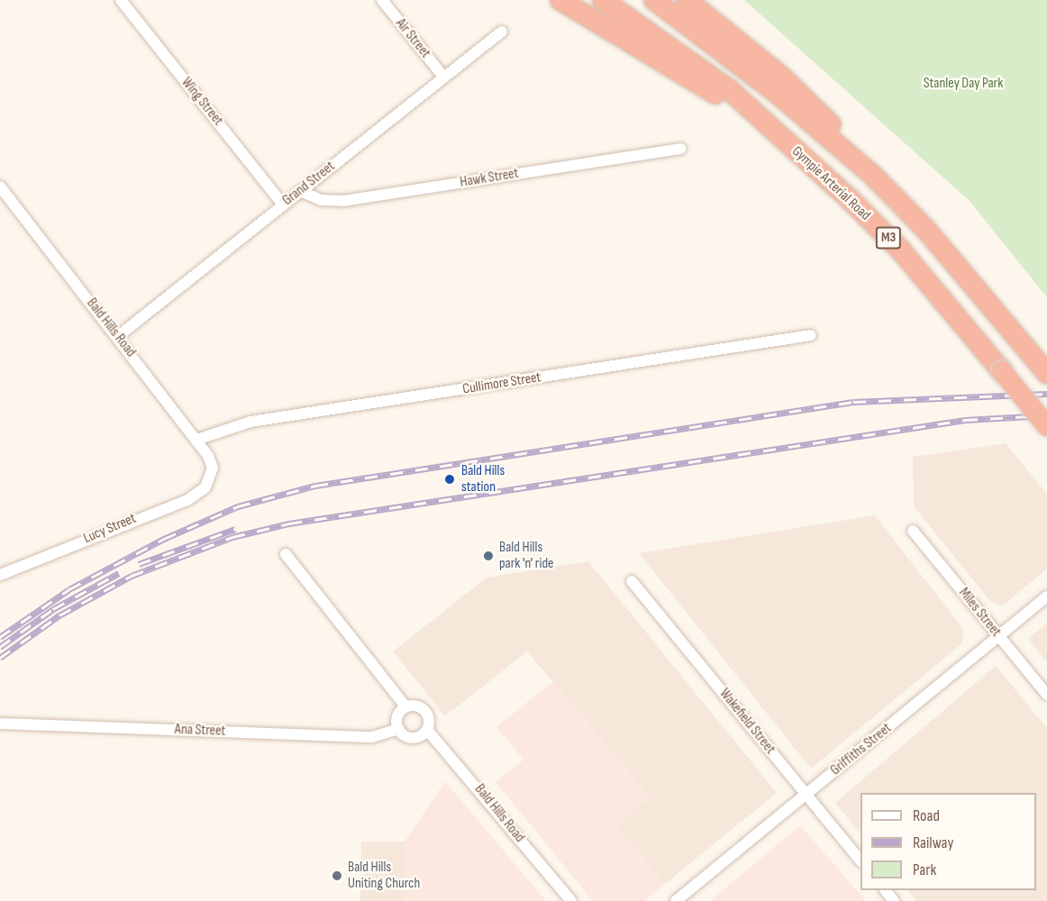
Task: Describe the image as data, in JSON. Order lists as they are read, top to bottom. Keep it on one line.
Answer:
{"streets":{"highway":["Gympie Arterial Road","M3"],"street":["Air Street","Wing Street","Hawk Street","Grand Street","Bald Hills Road","Cullimore Street","Lucy Street","Miles Street","Wakefield Street","Ana Street","Griffiths Street"]},"crossings":[["Air Street","Grand Street"],["Wing Street","Grand Street"],["Hawk Street","Grand Street"],["Grand Street","Bald Hills Road"],["Bald Hills Road","Cullimore Street"],["Bald Hills Road","Lucy Street"],["Bald Hills Road","Ana Street"],["Miles Street","Griffiths Street"],["Wakefield Street","Griffiths Street"]],"parks":["Stanley Day Park"],"places":["Bald Hills station","Bald Hills park 'n' ride","Bald Hills Uniting Church"],"legend":["Road","Railway","Park"]}
